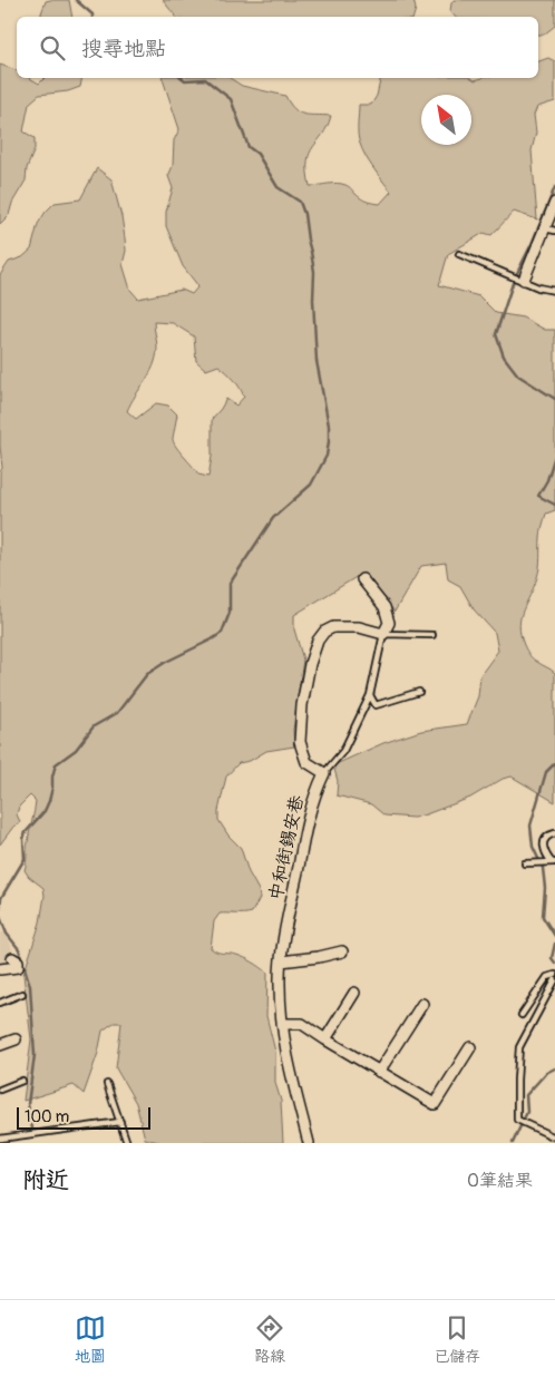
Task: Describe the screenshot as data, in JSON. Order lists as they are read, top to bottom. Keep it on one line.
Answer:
{"streets":{"street":["中和街錫安巷"]},"scale_bar":"100 m","north":"top left","page":{"search":"搜尋地點","scale":"100 m","heading":["附近","0筆結果"],"nav":["地圖","路線","已儲存"]}}
